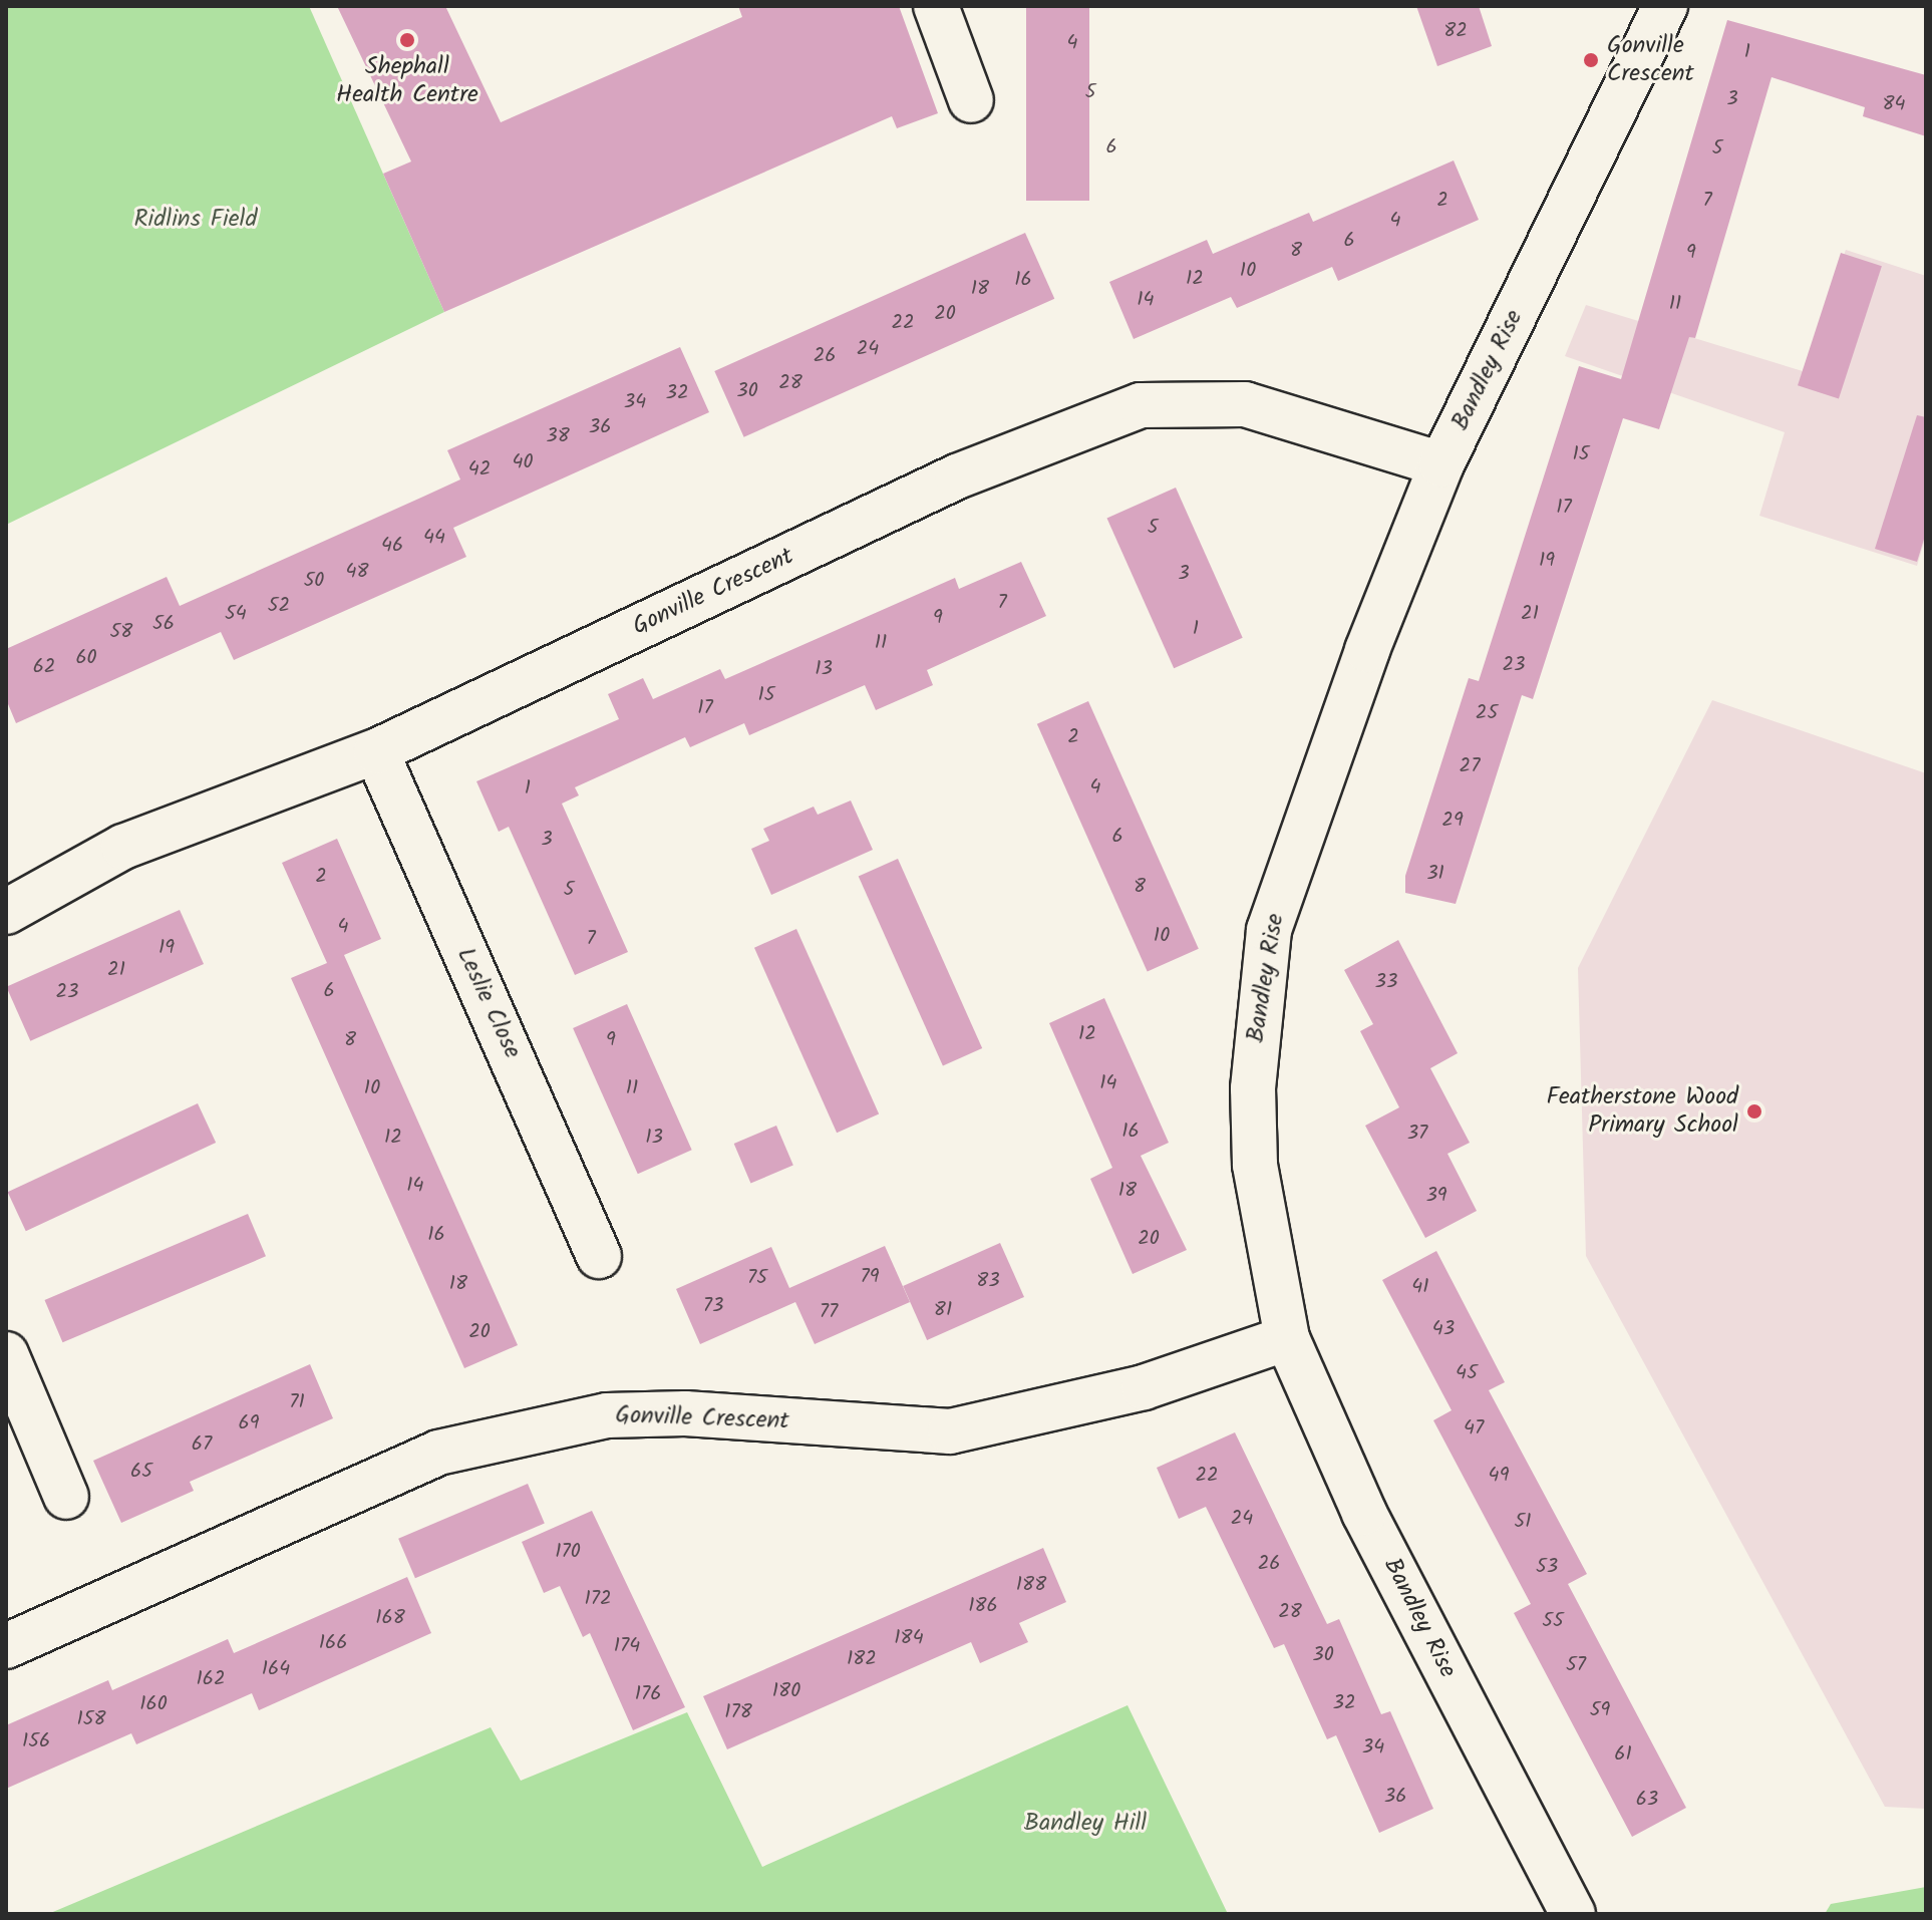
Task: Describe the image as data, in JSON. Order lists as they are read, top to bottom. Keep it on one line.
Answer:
{"streets":{"street":["Bandley Rise","Gonville Crescent","Leslie Close"]},"crossings":[["Bandley Rise","Gonville Crescent"],["Gonville Crescent","Leslie Close"]],"parks":["Ridlins Field","Bandley Hill"],"places":["Shephall Health Centre","Gonville Crescent","Featherstone Wood Primary School"],"house_numbers":["82","4","1","5","3","84","6","5","2","7","4","6","8","9","10","12","16","18","14","11","20","22","24","26","28","30","32","34","36","38","15","40","42","17","5","44","46","19","48","3","50","7","52","54","21","9","56","1","58","11","60","23","62","13","15","17","25","2","27","4","1","29","6","3","31","2","8","5","4","10","7","19","21","33","6","23","12","8","9","14","10","11","16","37","12","13","14","18","39","16","20","79","75","83","18","41","73","81","77","43","20","45","71","69","47","67","65","22","49","24","51","170","26","53","188","172","186","28","168","55","184","166","174","30","182","57","164","162","180","176","32","160","59","178","158","156","34","61","36","63"]}
